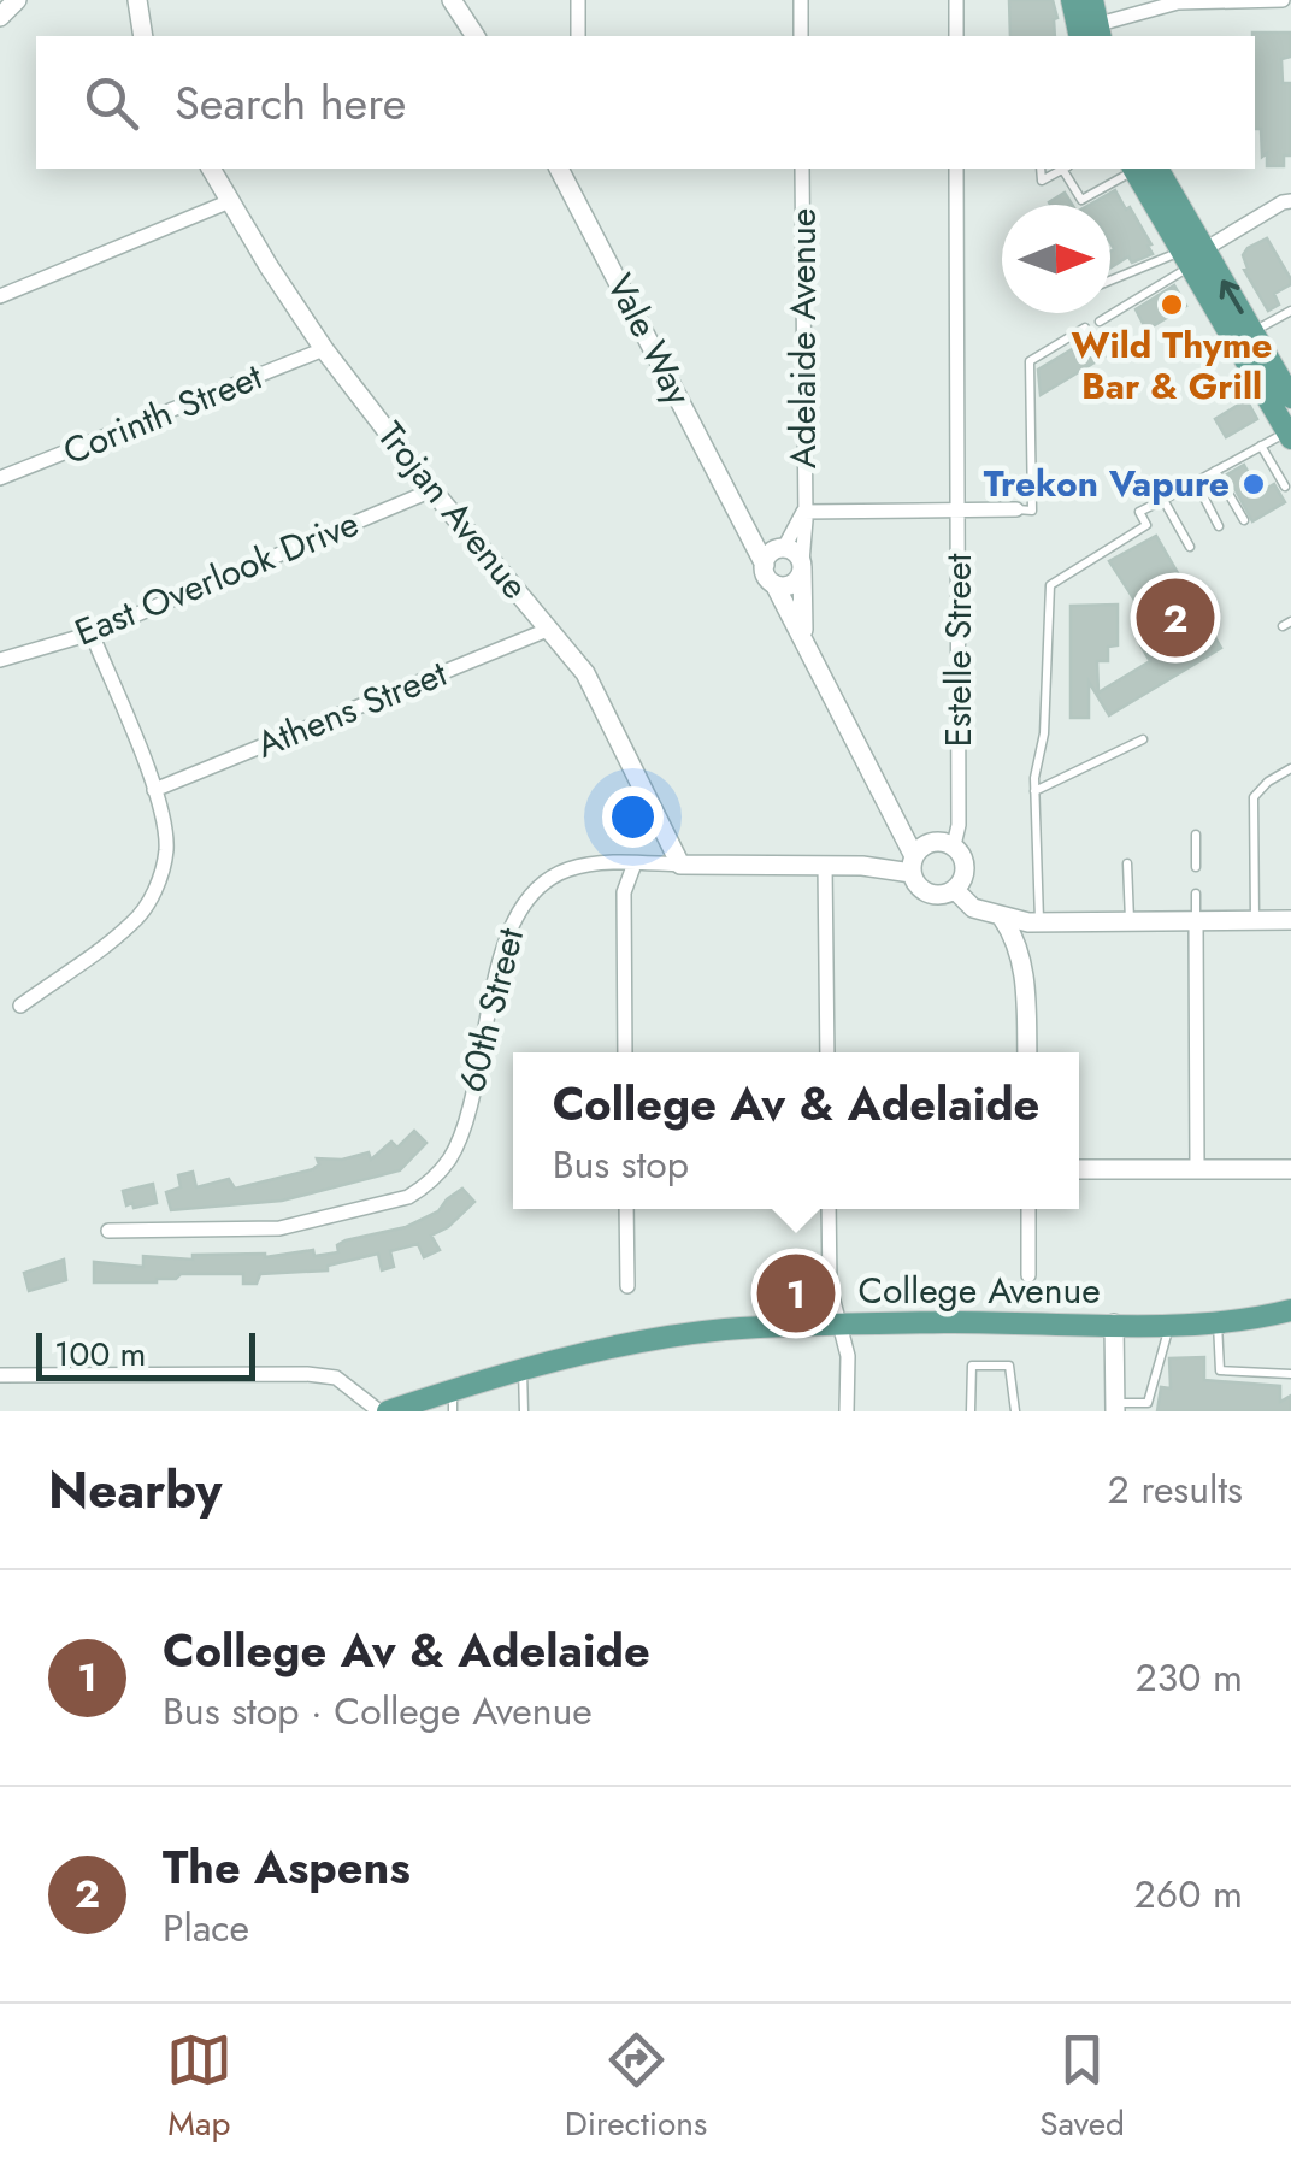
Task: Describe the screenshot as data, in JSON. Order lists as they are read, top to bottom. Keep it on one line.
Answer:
{"streets":{"main road":["College Avenue"],"street":["Adelaide Avenue","Vale Way","Corinth Street","Trojan Avenue","East Overlook Drive","Estelle Street","Athens Street","60th Street"]},"crossings":[["Adelaide Avenue","Vale Way"],["Vale Way","Estelle Street"],["Vale Way","60th Street"],["Corinth Street","Trojan Avenue"],["Trojan Avenue","East Overlook Drive"],["Trojan Avenue","Athens Street"],["Trojan Avenue","60th Street"],["Estelle Street","60th Street"]],"places":["Wild Thyme Bar & Grill","Trekon Vapure"],"scale_bar":"100 m","north":"right","page":{"search":"Search here","pins":["2","1"],"popup":["College Av & Adelaide","Bus stop"],"scale":"100 m","heading":["Nearby","2 results"],"list":[{"mark":"1","name":"College Av & Adelaide","note":"Bus stop · College Avenue","value":"230 m"},{"mark":"2","name":"The Aspens","note":"Place","value":"260 m"}],"nav":["Map","Directions","Saved"]}}
